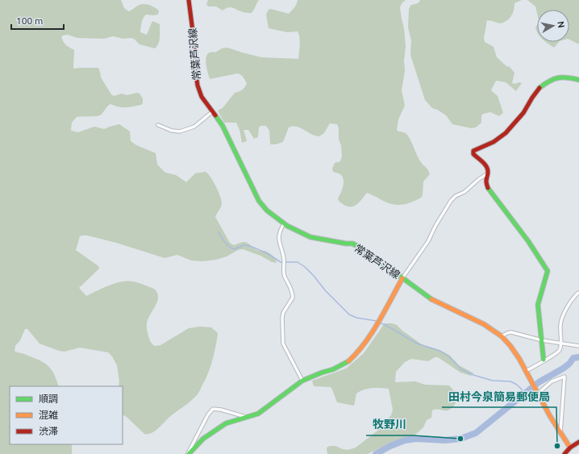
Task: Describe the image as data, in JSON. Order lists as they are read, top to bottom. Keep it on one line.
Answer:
{"streets":{"street":["常葉芦沢線"]},"places":["牧野川","田村今泉簡易郵便局"],"legend":["順調","混雑","渋滞"],"scale_bar":"100 m","north":"right"}
